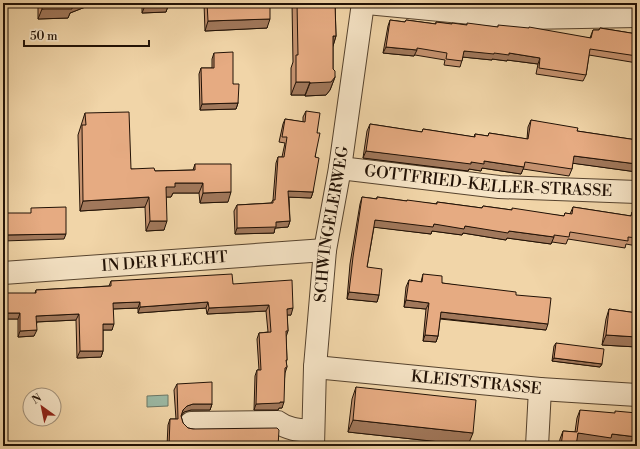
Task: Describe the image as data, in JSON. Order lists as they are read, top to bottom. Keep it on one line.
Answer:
{"streets":{"street":["GOTTFRIED-KELLER-STRASSE","SCHWINGELERWEG","IN DER FLECHT","KLEISTSTRASSE"]},"crossings":[["GOTTFRIED-KELLER-STRASSE","SCHWINGELERWEG"],["SCHWINGELERWEG","IN DER FLECHT"],["SCHWINGELERWEG","KLEISTSTRASSE"]],"scale_bar":"50 m","north":"top left"}
